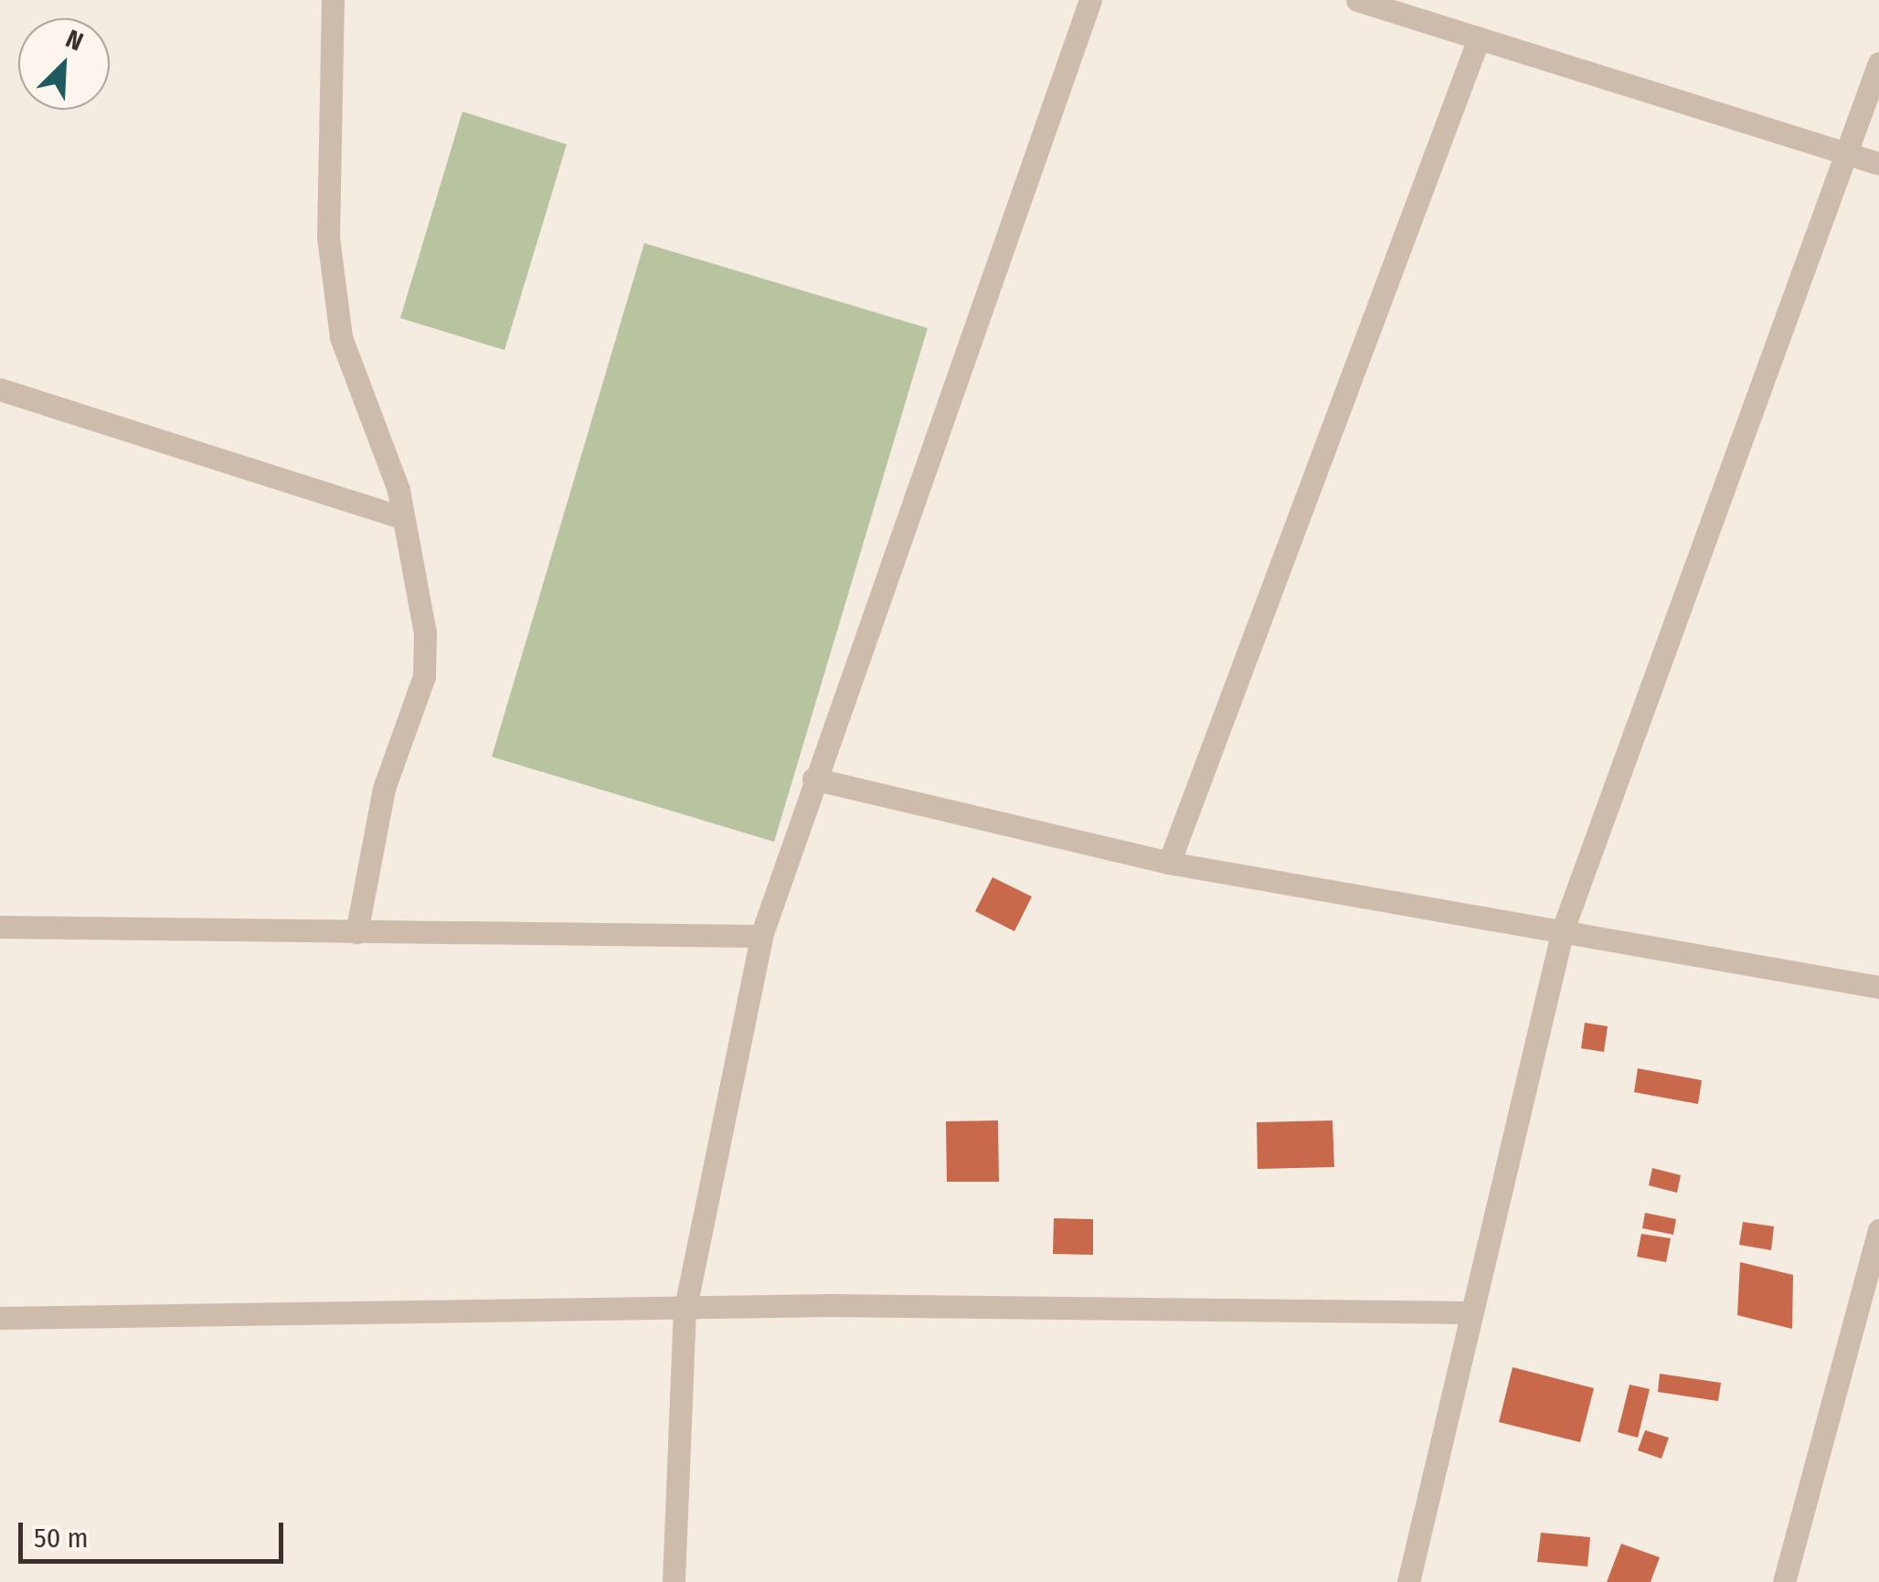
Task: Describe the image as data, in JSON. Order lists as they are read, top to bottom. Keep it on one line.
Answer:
{"scale_bar":"50 m","north":"top right"}
